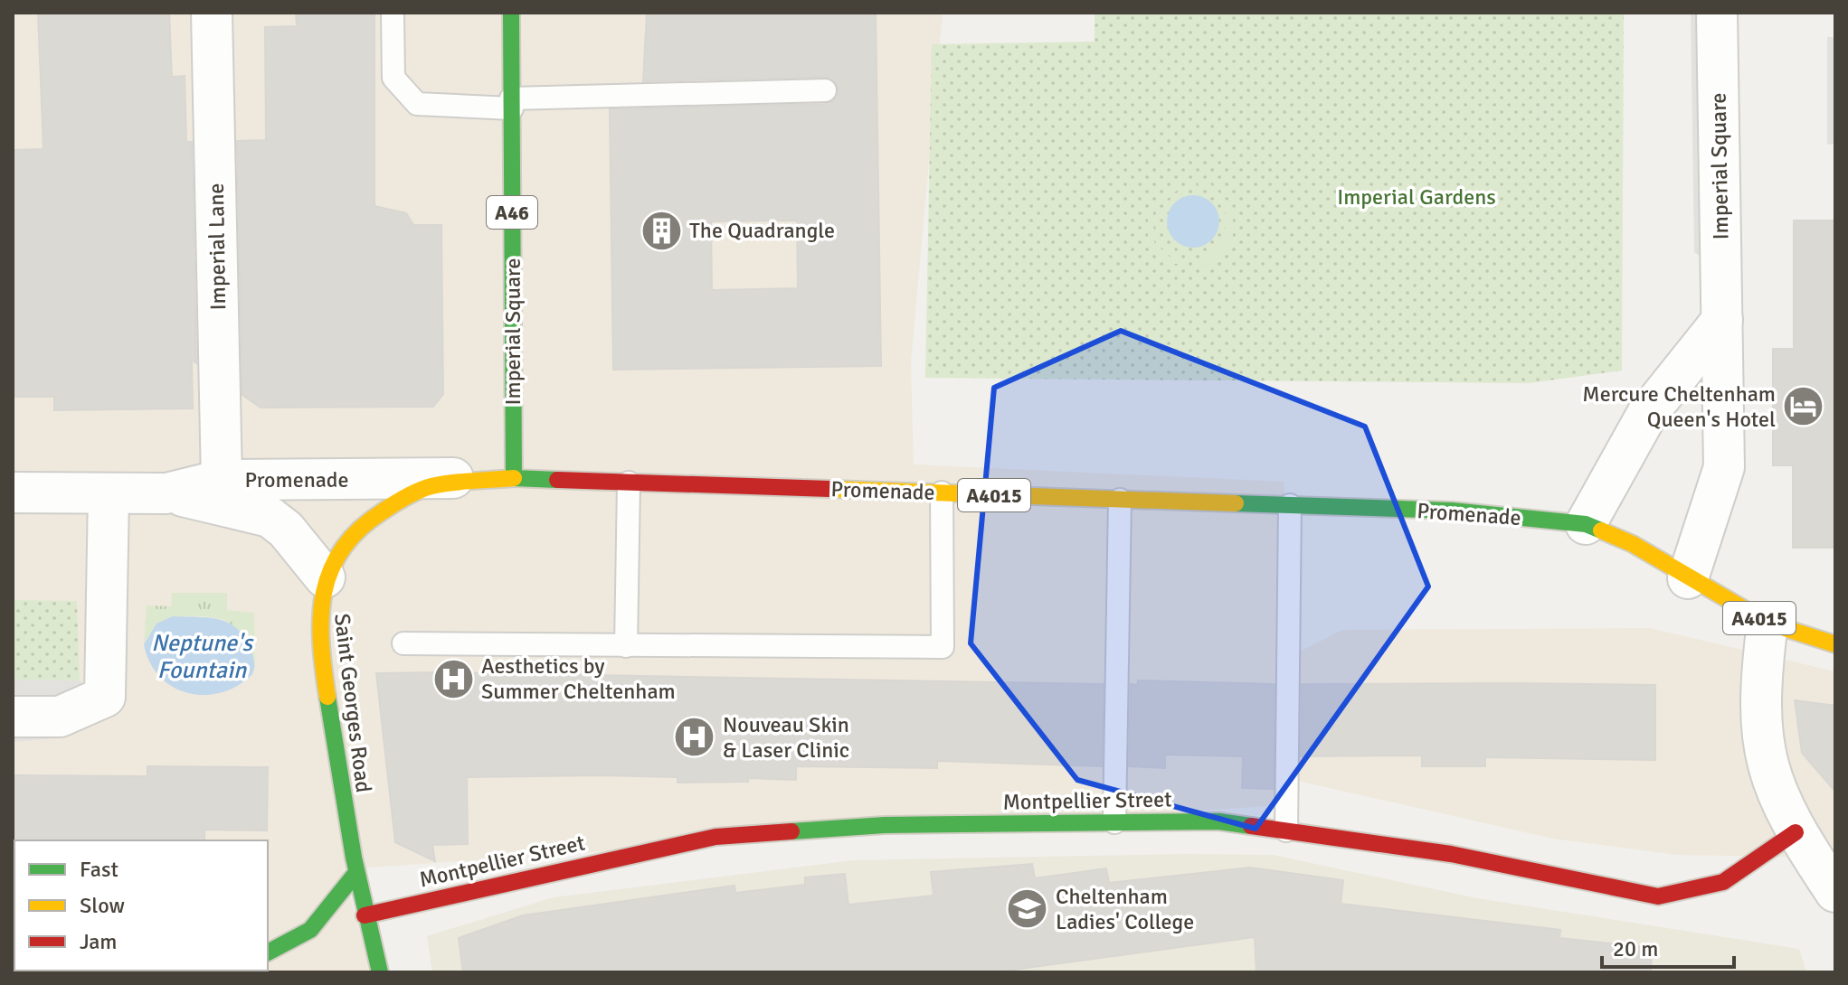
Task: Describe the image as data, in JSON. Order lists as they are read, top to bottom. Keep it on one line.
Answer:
{"streets":{"street":["Imperial Square","A46","Imperial Lane","Promenade","A4015","Saint Georges Road","Montpellier Street"]},"crossings":[["Imperial Square","Promenade"],["Imperial Square","A4015"],["Imperial Square","Saint Georges Road"],["Imperial Lane","Promenade"],["Promenade","A4015"],["Promenade","Saint Georges Road"],["Saint Georges Road","Montpellier Street"]],"water":["Neptune's Fountain"],"parks":["Imperial Gardens"],"places":{"building":["The Quadrangle"],"hotel":["Mercure Cheltenham Queen's Hotel"],"hospital":["Aesthetics by Summer Cheltenham","Nouveau Skin & Laser Clinic"],"school or university":["Cheltenham Ladies' College"]},"legend":["Fast","Slow","Jam"],"scale_bar":"20 m"}
